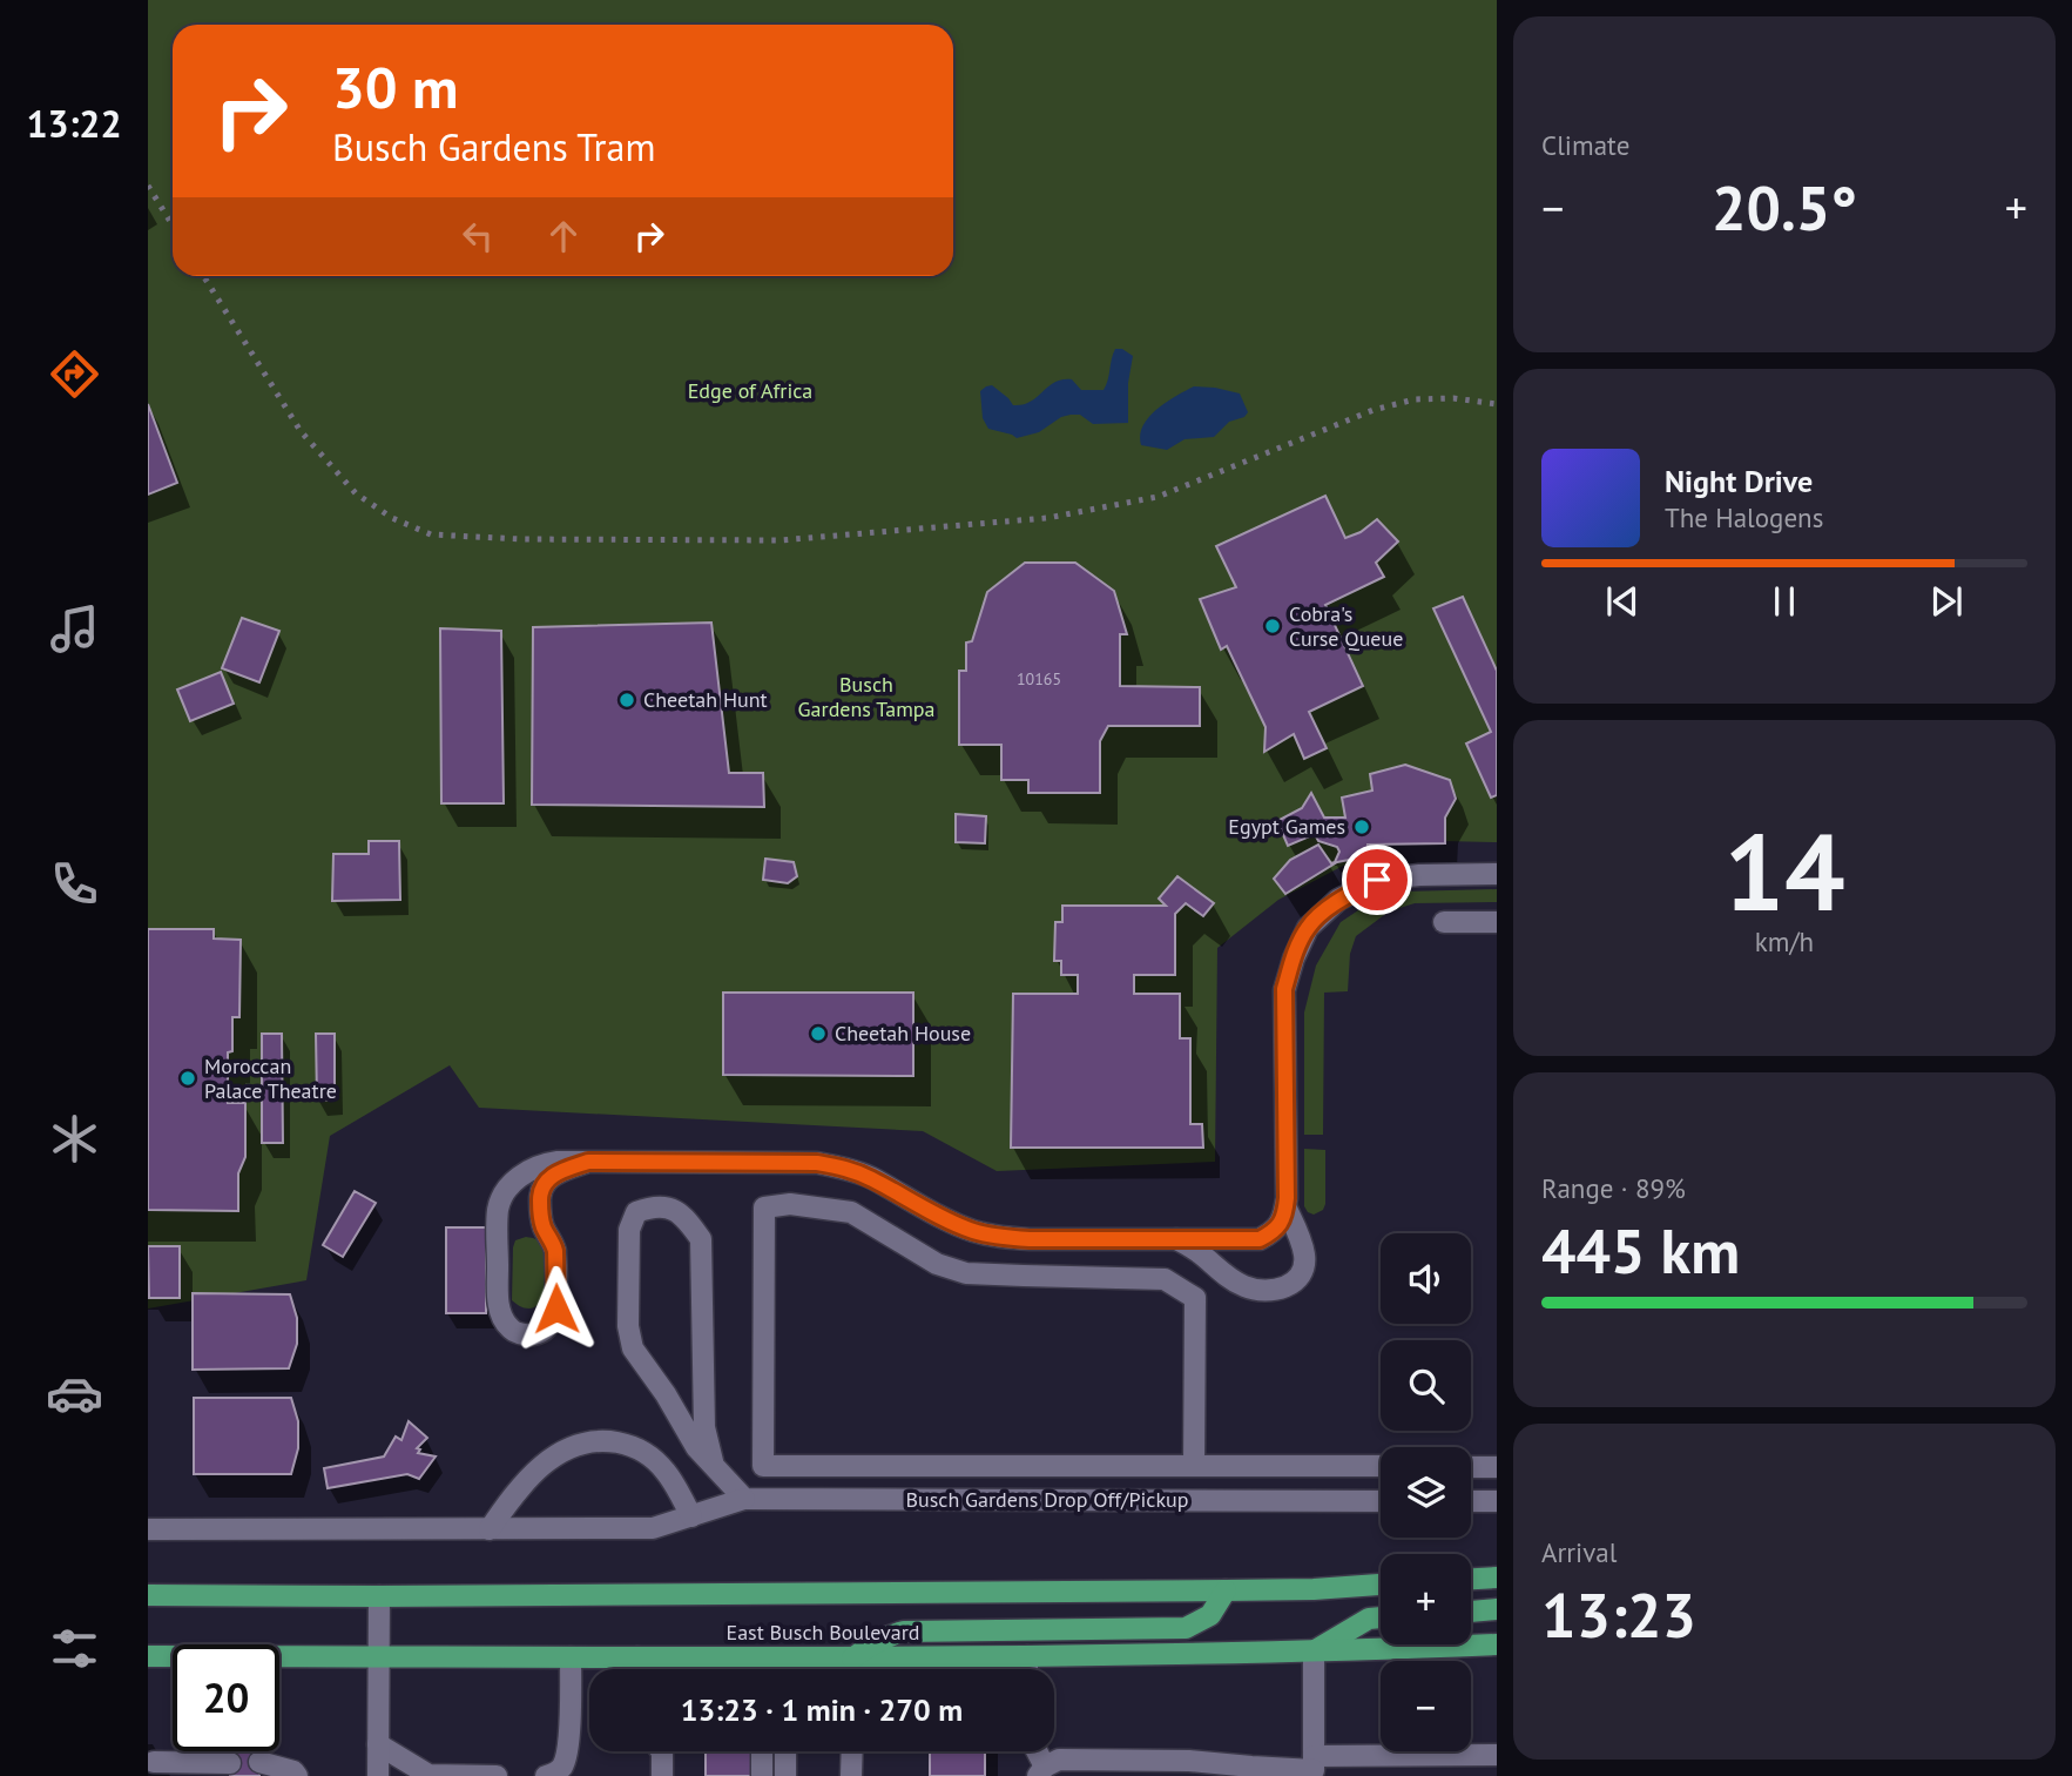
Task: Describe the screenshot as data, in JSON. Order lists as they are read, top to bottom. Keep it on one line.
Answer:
{"streets":{"main road":["East Busch Boulevard"],"street":["Busch Gardens Drop Off/Pickup"]},"parks":["Edge of Africa","Busch Gardens Tampa"],"places":["Cobra's Curse Queue","Cheetah Hunt","Egypt Games","Cheetah House","Moroccan Palace Theatre"],"house_numbers":["10165"],"page":{"tabs":"13:22","tile":["Climate",["14","km/h"],["Range · 89%","445 km"],["Arrival","13:23"]],"turn":["30 m","Busch Gardens Tram"],"heat":["−","20.5°","+"],"song":["Night Drive","The Halogens"],"map_buttons":["+","−"],"limit":"20","trip":"13:23 · 1 min · 270 m"}}
